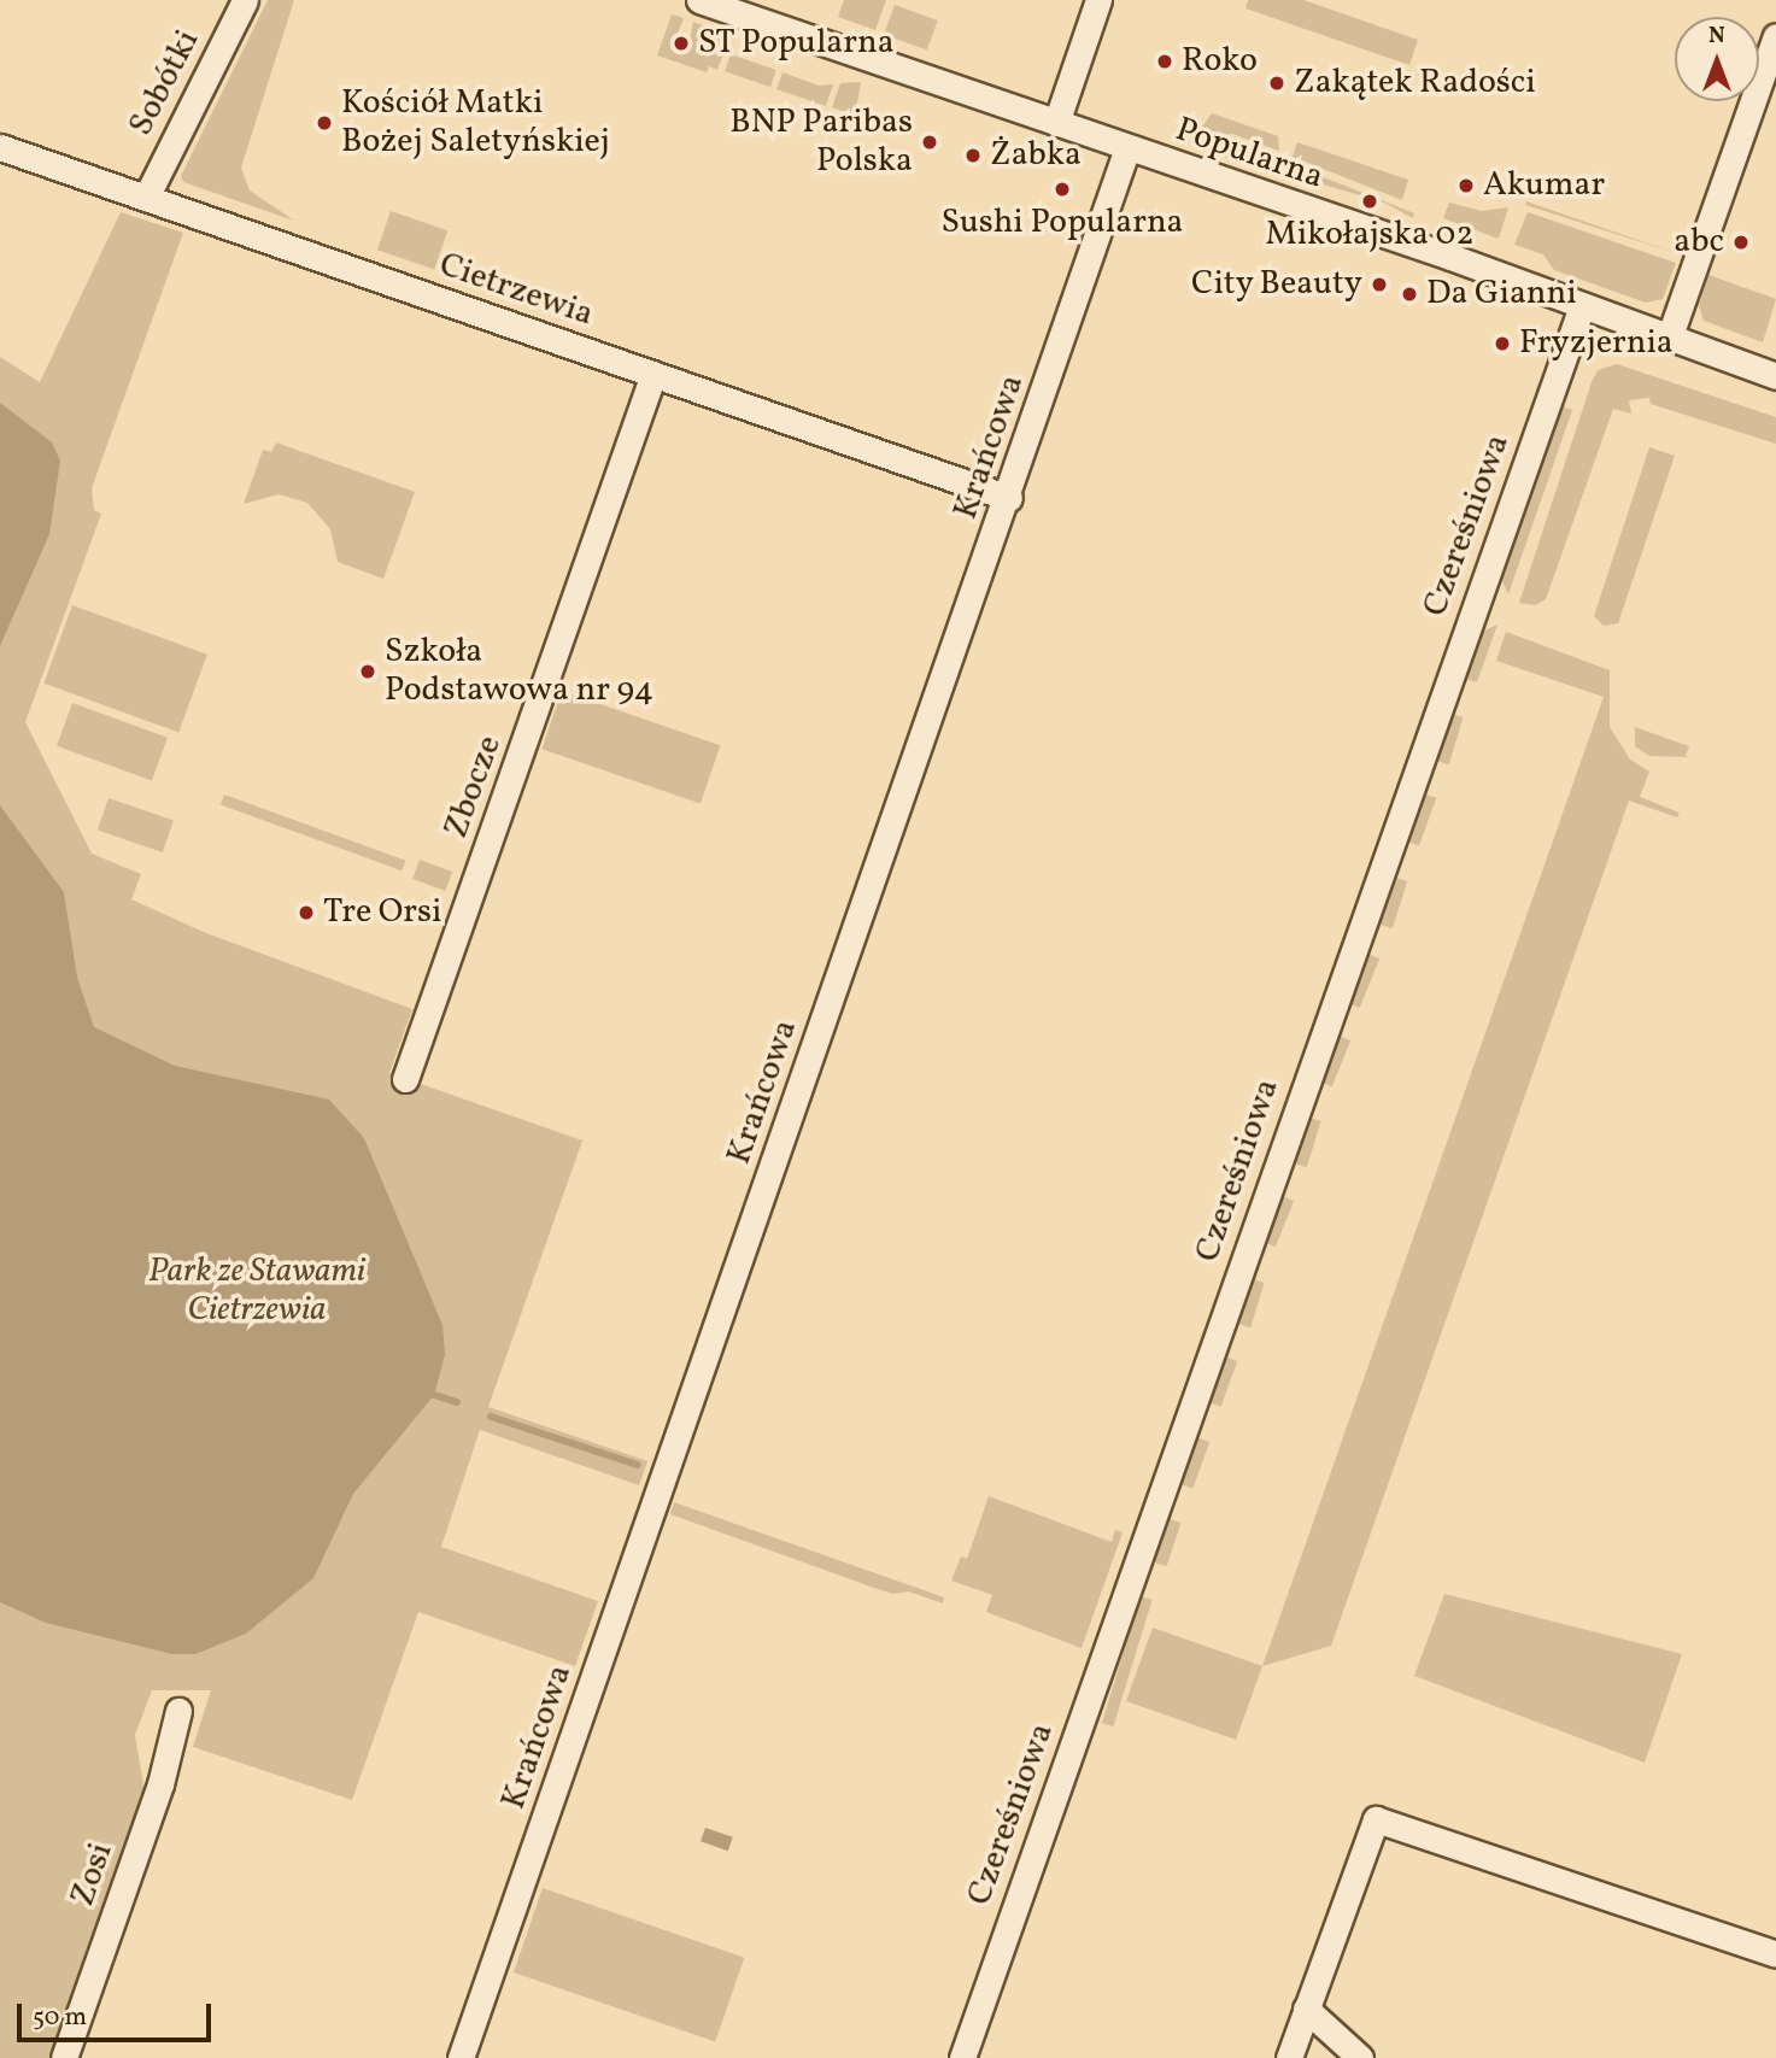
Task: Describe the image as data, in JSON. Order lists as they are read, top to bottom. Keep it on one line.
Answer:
{"streets":{"street":["Sobótki","Popularna","Cietrzewia","Krańcowa","Czereśniowa","Zbocze","Zosi"]},"crossings":[["Sobótki","Cietrzewia"],["Popularna","Krańcowa"],["Popularna","Czereśniowa"],["Cietrzewia","Krańcowa"],["Cietrzewia","Zbocze"]],"parks":["Park ze Stawami Cietrzewia"],"places":["ST Popularna","Roko","Zakątek Radości","Kościół Matki Bożej Saletyńskiej","BNP Paribas Polska","Żabka","Akumar","Sushi Popularna","Mikołajska 02","abc","City Beauty","Da Gianni","Fryzjernia","Szkoła Podstawowa nr 94","Tre Orsi"],"scale_bar":"50 m","north":"top"}
